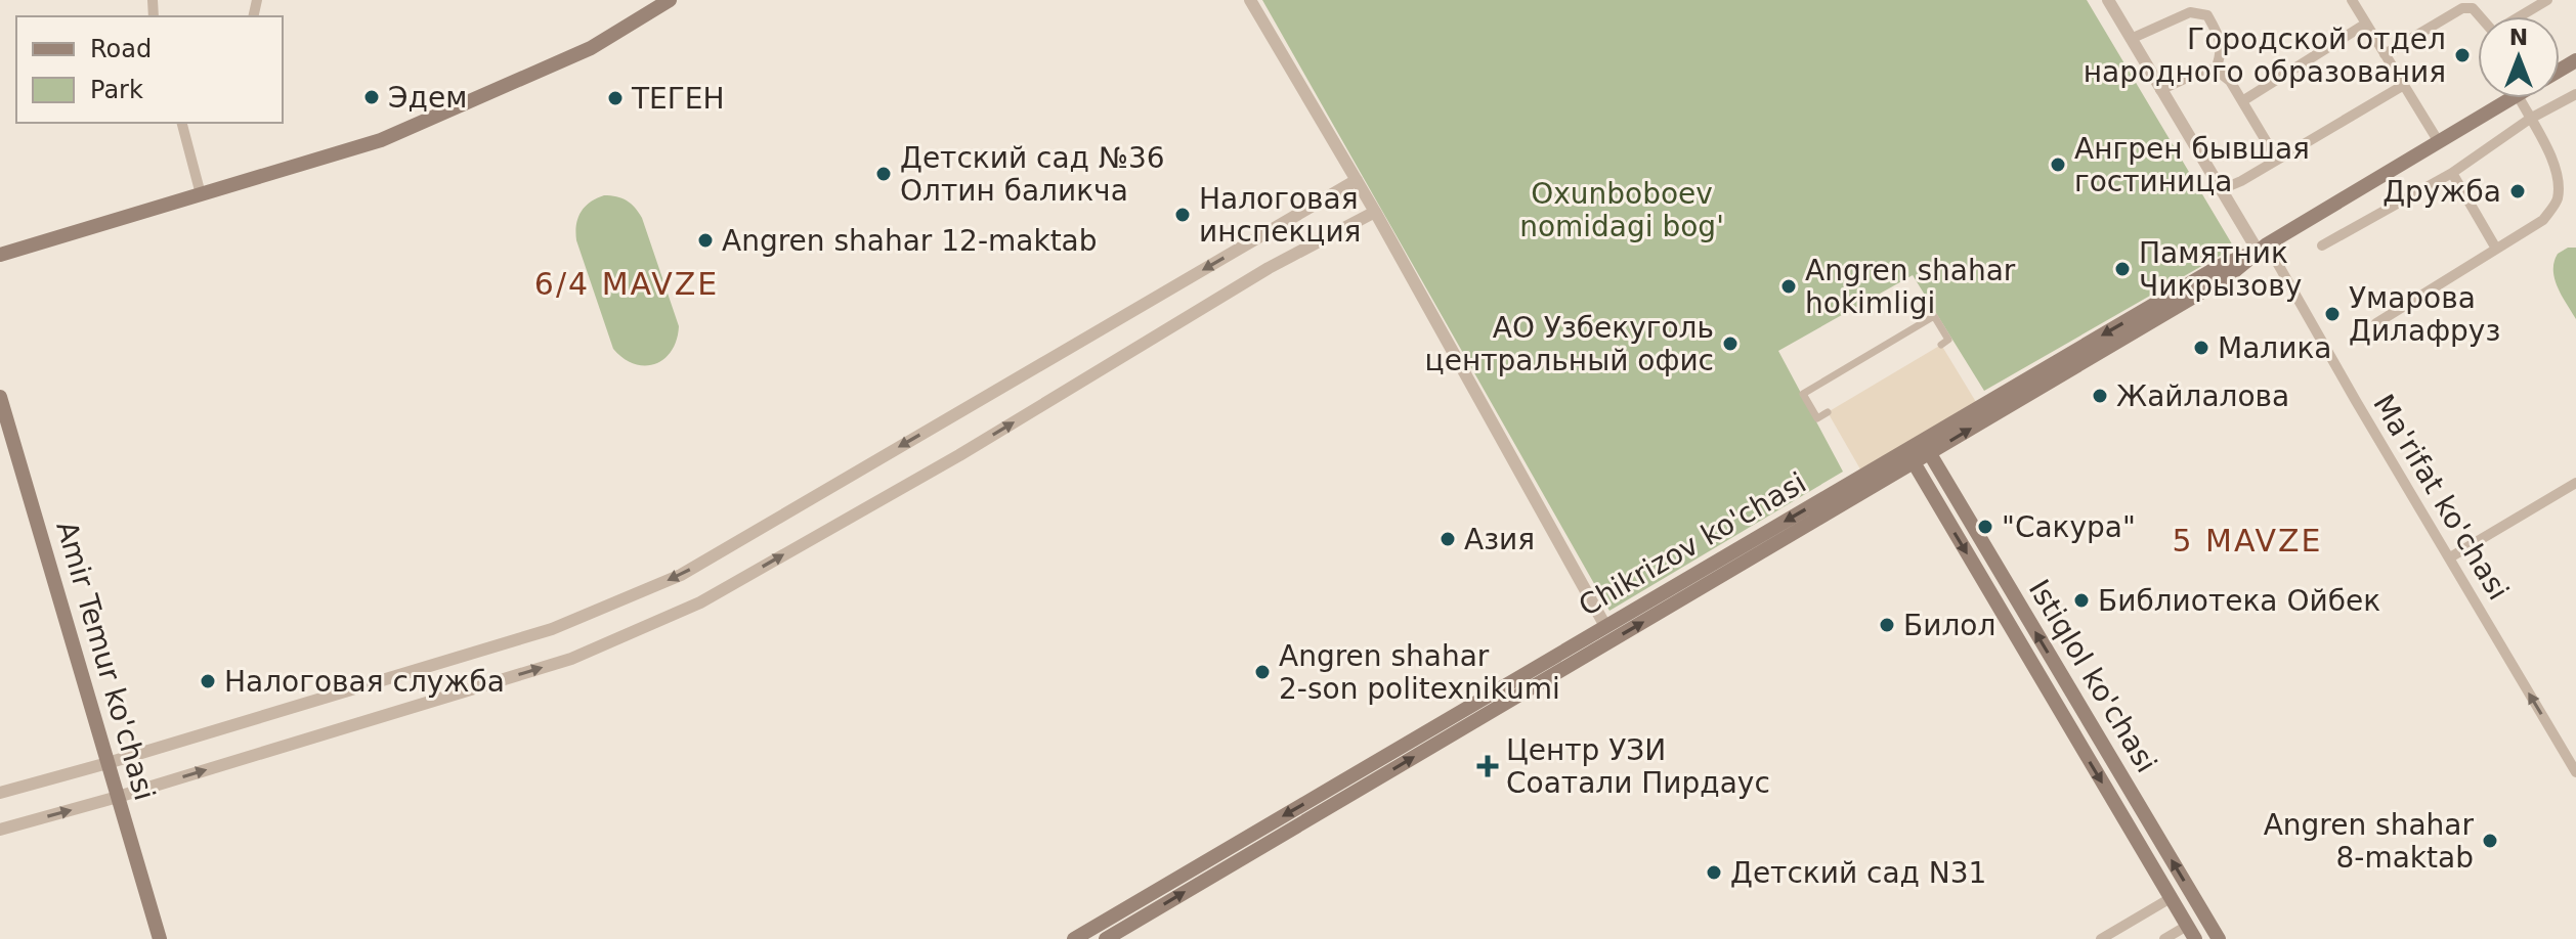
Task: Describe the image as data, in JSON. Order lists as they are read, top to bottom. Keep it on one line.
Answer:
{"streets":{"main road":["Chikrizov ko'chasi","Amir Temur ko'chasi","Istiqlol ko'chasi"],"street":["Ma'rifat ko'chasi"]},"crossings":[["Ma'rifat ko'chasi","Chikrizov ko'chasi"],["Chikrizov ko'chasi","Istiqlol ko'chasi"]],"one_way":["Ma'rifat ko'chasi"],"districts":["6/4 MAVZE","5 MAVZE"],"parks":["Oxunboboev nomidagi bog'"],"places":{"other":["Городской отдел народного образования","Эдем","ТЕГЕН","Ангрен бывшая гостиница","Детский сад №36 Олтин баликча","Дружба","Налоговая инспекция","Angren shahar 12-maktab","Памятник Чикрызову","Angren shahar hokimligi","Умарова Дилафруз","АО Узбекуголь центральный офис","Малика","Жайлалова","\"Сакура\"","Азия","Библиотека Ойбек","Билол","Angren shahar 2-son politexnikumi","Налоговая служба","Angren shahar 8-maktab","Детский сад N31"],"health":["Центр УЗИ Соатали Пирдаус"]},"legend":["Road","Park"],"north":"top"}
